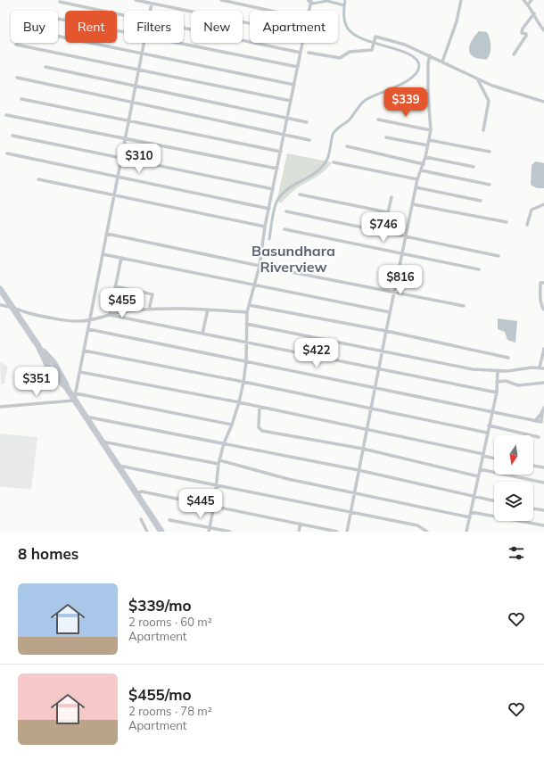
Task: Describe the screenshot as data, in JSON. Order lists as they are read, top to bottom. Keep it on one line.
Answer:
{"districts":["Basundhara Riverview"],"north":"bottom","page":{"chip":["Buy","Rent","Filters","New","Apartment"],"price":["$339","$310","$746","$816","$455","$422","$351","$445"],"heading":"8 homes","list":[{"name":"$339/mo","note":"2 rooms · 60 m² · Apartment"},{"name":"$455/mo","note":"2 rooms · 78 m² · Apartment"}]}}
